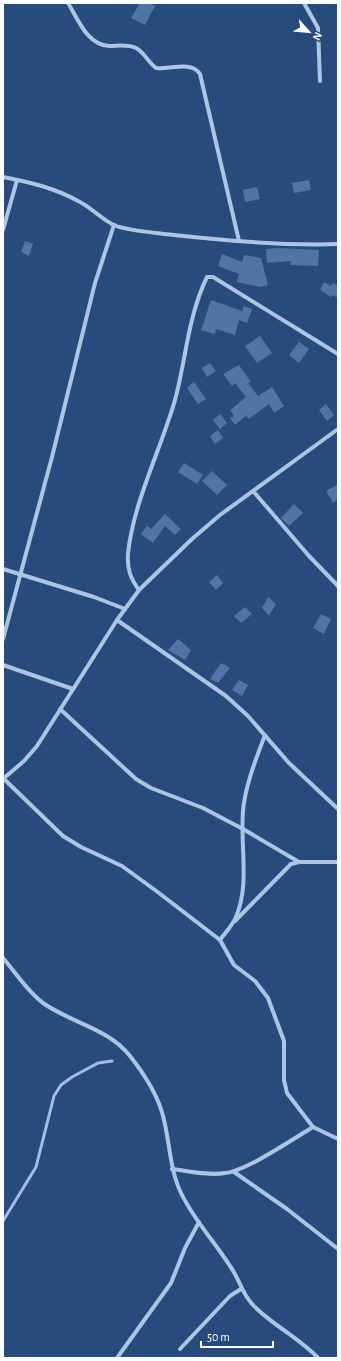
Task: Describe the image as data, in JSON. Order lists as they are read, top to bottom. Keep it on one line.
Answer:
{"scale_bar":"50 m","north":"bottom right"}
